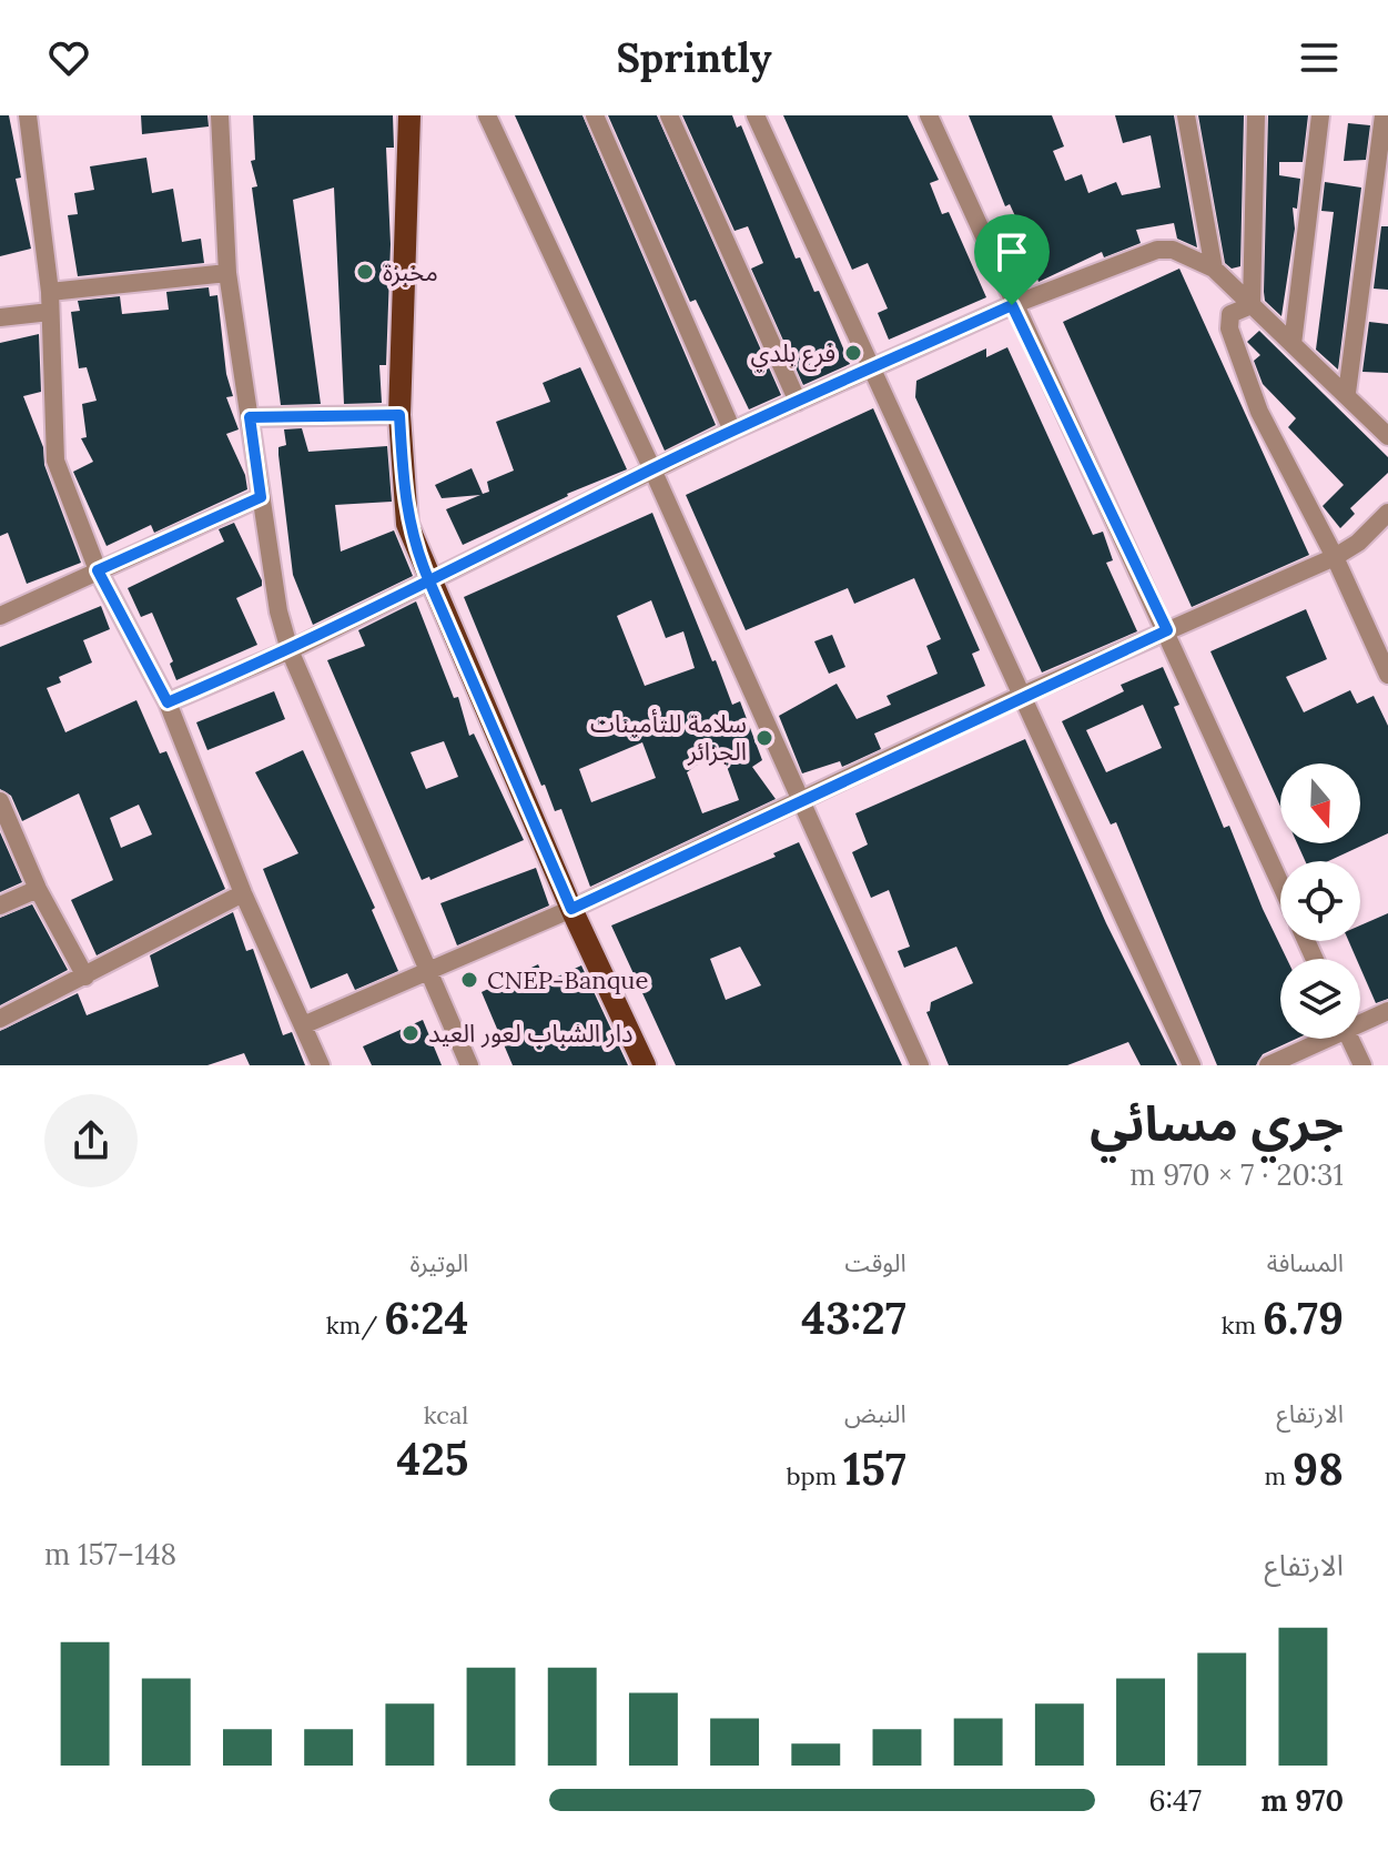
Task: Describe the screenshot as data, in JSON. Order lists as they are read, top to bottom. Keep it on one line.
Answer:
{"places":["مخبزة","فرع بلدي","سلامة للتأمينات الجزائر","CNEP-Banque","دار الشباب لعور العيد"],"north":"bottom","page":{"header":"Sprintly","heading":["جري مسائي","20:31 · 7 × 970 m"],"stats":[["المسافة","6.79 km"],["الوقت","43:27"],["الوتيرة","6:24 /km"],["الارتفاع","98 m"],["النبض","157 bpm"],["kcal","425"]],"chart":["الارتفاع","148–157 m"],"list":[{"name":"970 m","note":"6:47"}]}}
